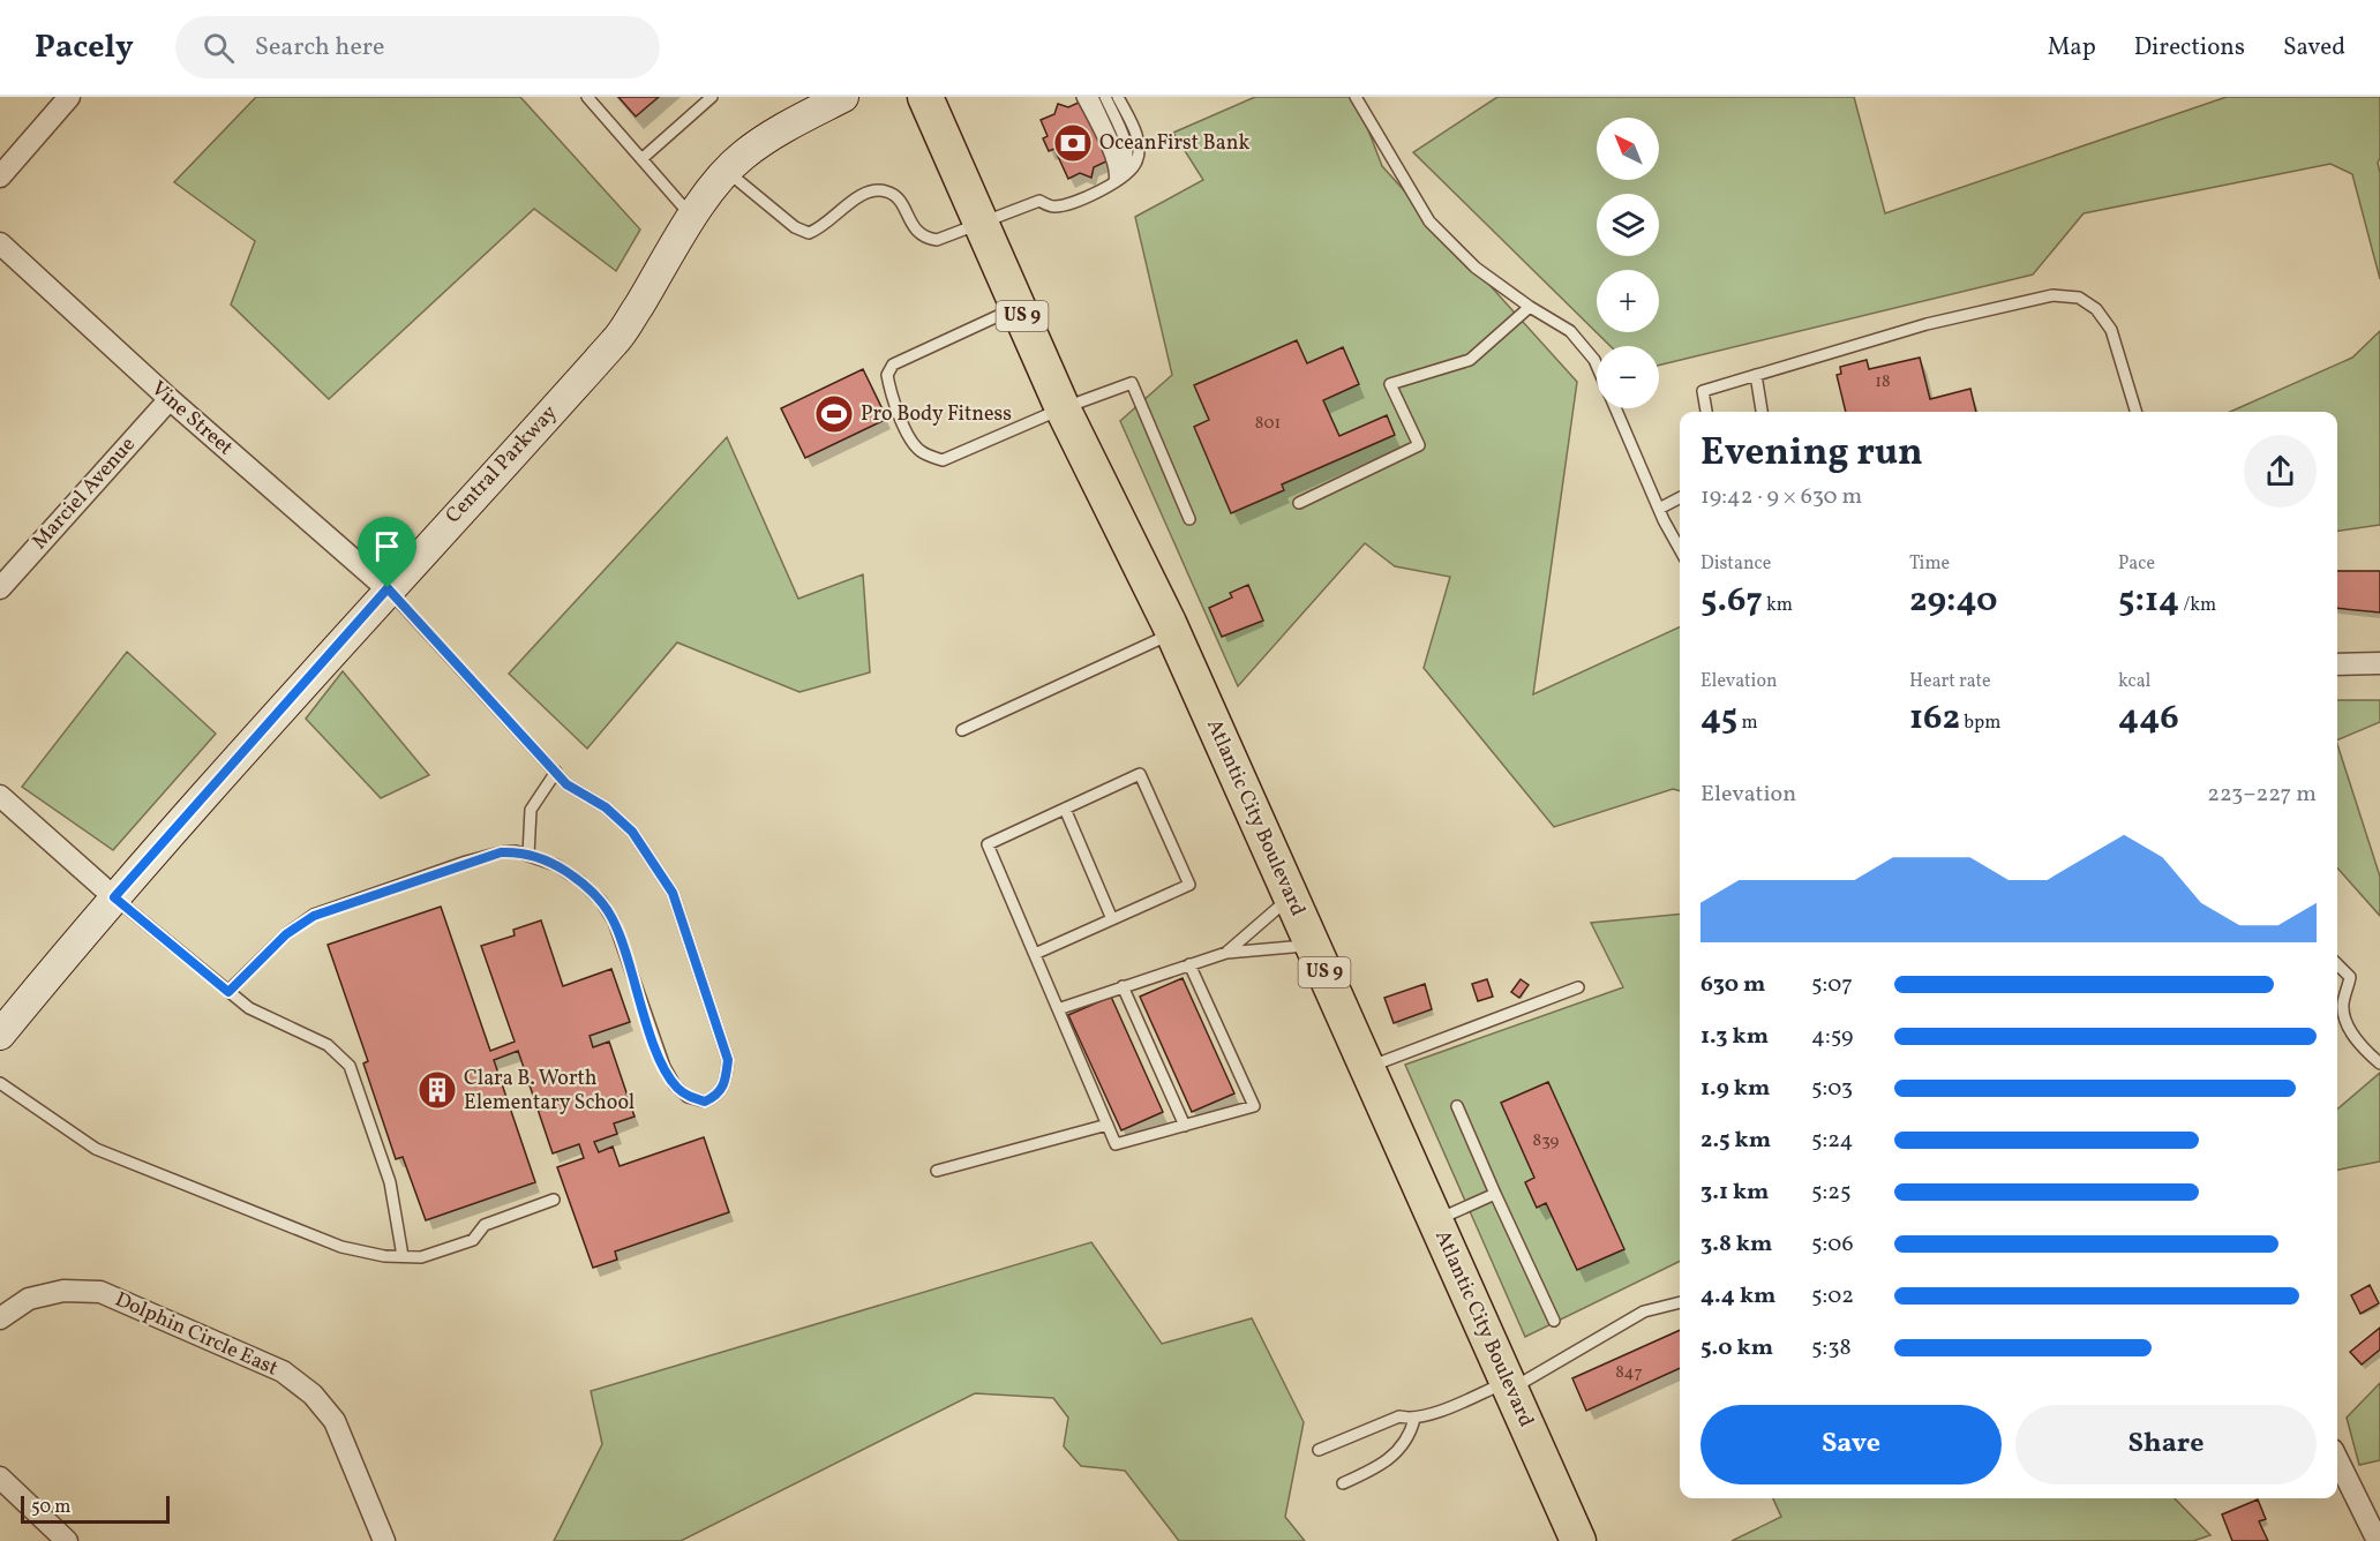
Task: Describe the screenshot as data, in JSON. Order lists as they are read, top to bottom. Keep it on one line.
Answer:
{"streets":{"highway":["US 9","Atlantic City Boulevard"],"main road":["Central Parkway"],"street":["Vine Street","Marciel Avenue","Dolphin Circle East"]},"crossings":[["Vine Street","Central Parkway"],["Vine Street","Marciel Avenue"]],"places":{"bank":["OceanFirst Bank"],"sports":["Pro Body Fitness"],"building":["Clara B. Worth Elementary School"]},"house_numbers":["18","801","839","847"],"scale_bar":"50 m","north":"top left","page":{"header":"Pacely","search":"Search here","nav":["Map","Directions","Saved"],"map_buttons":["+","−"],"heading":["Evening run","19:42 · 9 × 630 m"],"stats":[["Distance","5.67 km"],["Time","29:40"],["Pace","5:14 /km"],["Elevation","45 m"],["Heart rate","162 bpm"],["kcal","446"]],"chart":["Elevation","223–227 m"],"list":[{"name":"630 m","note":"5:07"},{"name":"1.3 km","note":"4:59"},{"name":"1.9 km","note":"5:03"},{"name":"2.5 km","note":"5:24"},{"name":"3.1 km","note":"5:25"},{"name":"3.8 km","note":"5:06"},{"name":"4.4 km","note":"5:02"},{"name":"5.0 km","note":"5:38"}],"buttons":["Save","Share"],"scale":"50 m"}}
